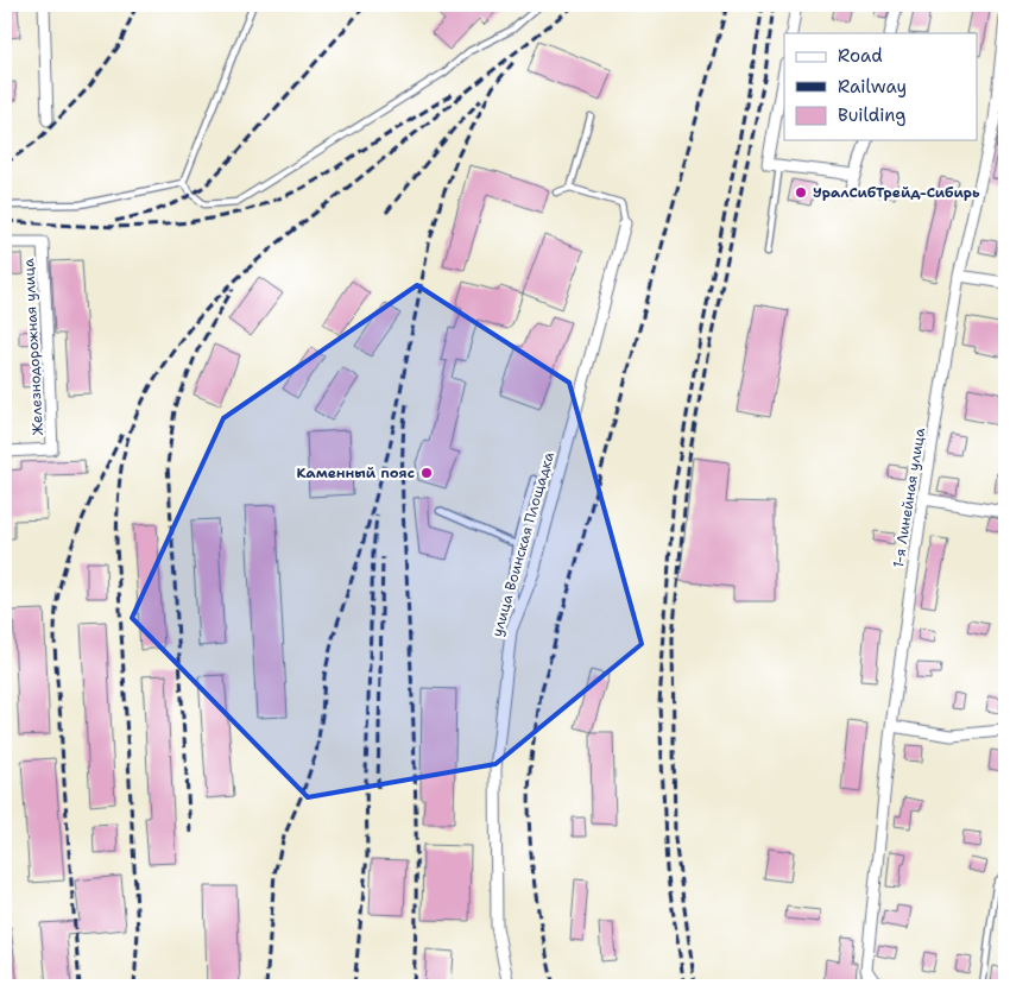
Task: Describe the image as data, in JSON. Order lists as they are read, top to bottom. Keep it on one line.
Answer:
{"streets":{"street":["Железнодорожная улица","1-я Линейная улица","улица Воинская Площадка"]},"places":["УралСибТрейд-Сибирь","Каменный пояс"],"legend":["Road","Railway","Building"]}
